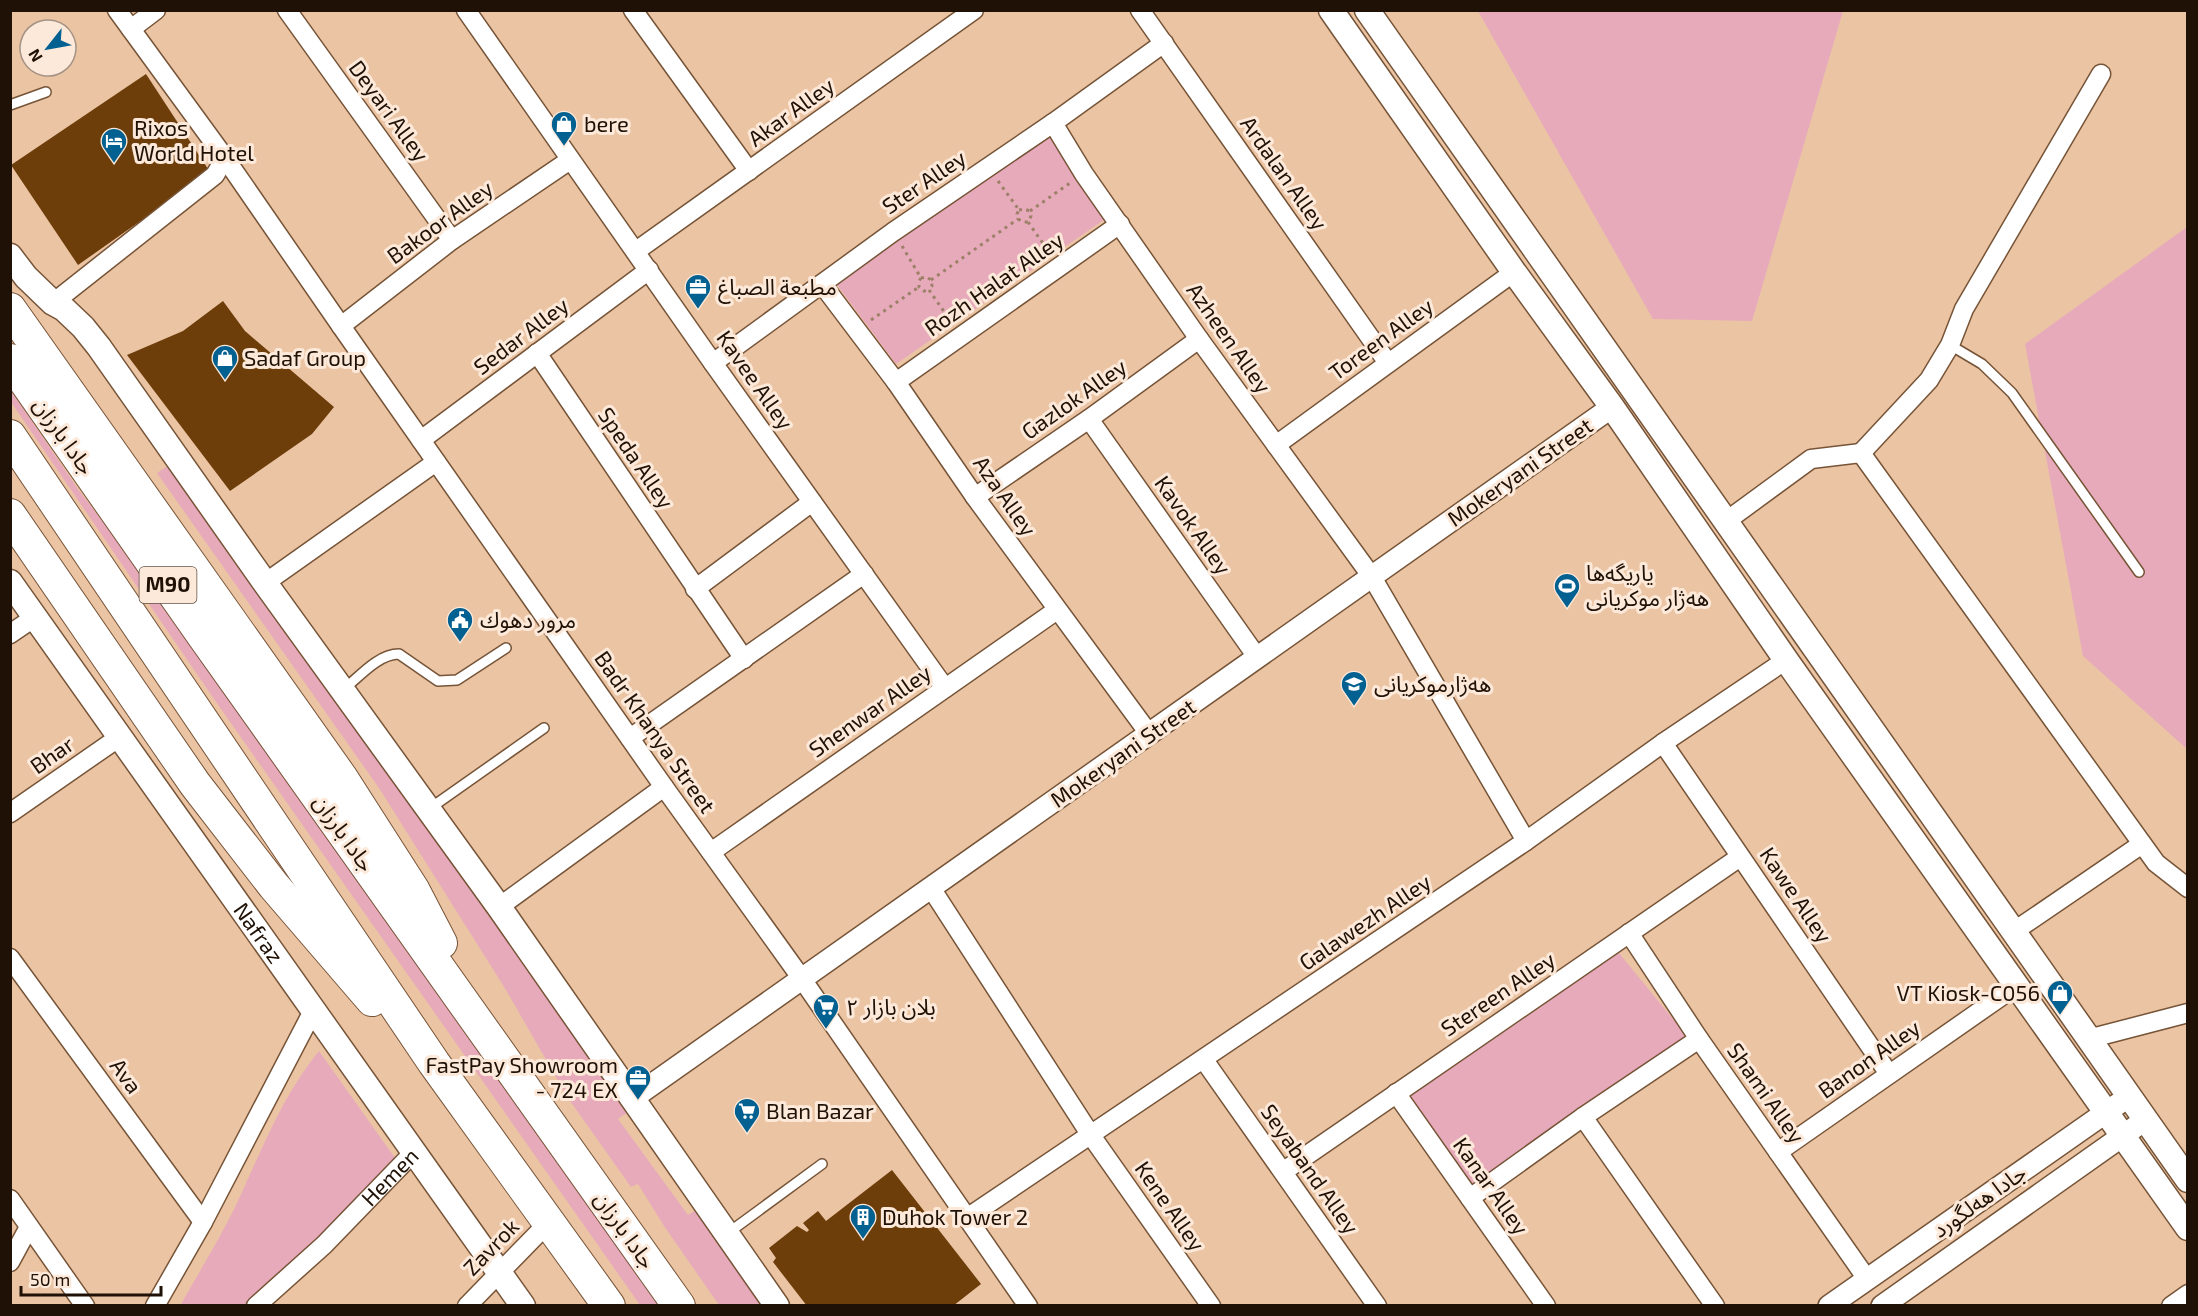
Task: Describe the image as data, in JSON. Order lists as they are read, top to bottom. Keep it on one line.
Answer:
{"streets":{"highway":["جادا بارزان","M90"],"main road":["Nafraz","Hemen"],"street":["Deyari Alley","Akar Alley","Ardalan Alley","Ster Alley","Bakoor Alley","Rozh Halat Alley","Sedar Alley","Azheen Alley","Toreen Alley","Kavee Alley","Gazlok Alley","Speda Alley","Mokeryani Street","Aza Alley","Kavok Alley","Shenwar Alley","Badr Khanya Street","Bhar","Kawe Alley","Galawezh Alley","Stereen Alley","Banon Alley","Ava","Shami Alley","Seyaband Alley","Kanar Alley","جادا هەلگورد","Kene Alley","Zavrok"]},"crossings":[["Deyari Alley","Bakoor Alley"],["Akar Alley","Kavee Alley"],["Ardalan Alley","Ster Alley"],["Ardalan Alley","Toreen Alley"],["Ster Alley","Azheen Alley"],["Ster Alley","Kavee Alley"],["Ster Alley","Aza Alley"],["Bakoor Alley","Kavee Alley"],["Bakoor Alley","Badr Khanya Street"],["Rozh Halat Alley","Azheen Alley"],["Rozh Halat Alley","Aza Alley"],["Sedar Alley","Kavee Alley"],["Sedar Alley","Speda Alley"],["Sedar Alley","Badr Khanya Street"],["Azheen Alley","Toreen Alley"],["Azheen Alley","Gazlok Alley"],["Azheen Alley","Mokeryani Street"],["Azheen Alley","Galawezh Alley"],["Kavee Alley","Shenwar Alley"],["Gazlok Alley","Aza Alley"],["Gazlok Alley","Kavok Alley"],["جادا بارزان","Zavrok"],["Mokeryani Street","Aza Alley"],["Mokeryani Street","Kavok Alley"],["Mokeryani Street","Badr Khanya Street"],["Mokeryani Street","Kene Alley"],["Aza Alley","Shenwar Alley"],["Shenwar Alley","Badr Khanya Street"],["Badr Khanya Street","Galawezh Alley"],["Bhar","Nafraz"],["Kawe Alley","Galawezh Alley"],["Kawe Alley","Stereen Alley"],["Kawe Alley","Banon Alley"],["Galawezh Alley","Seyaband Alley"],["Galawezh Alley","Kene Alley"],["Nafraz","Hemen"],["Stereen Alley","Shami Alley"],["Stereen Alley","Seyaband Alley"],["Stereen Alley","Kanar Alley"],["Banon Alley","Shami Alley"],["Shami Alley","جادا هەلگورد"],["Hemen","Zavrok"]],"places":{"shop":["bere","Sadaf Group","VT Kiosk-C056"],"hotel":["Rixos World Hotel"],"office":["مطبعة الصباغ","FastPay Showroom - 724 EX"],"sports":["یاریگەها هەژار موکریانی"],"public building":["مرور دهوك"],"school or university":["ھەژارموکریانی"],"supermarket":["بلان بازار ٢","Blan Bazar"],"building":["Duhok Tower 2"]},"scale_bar":"50 m","north":"bottom left"}
